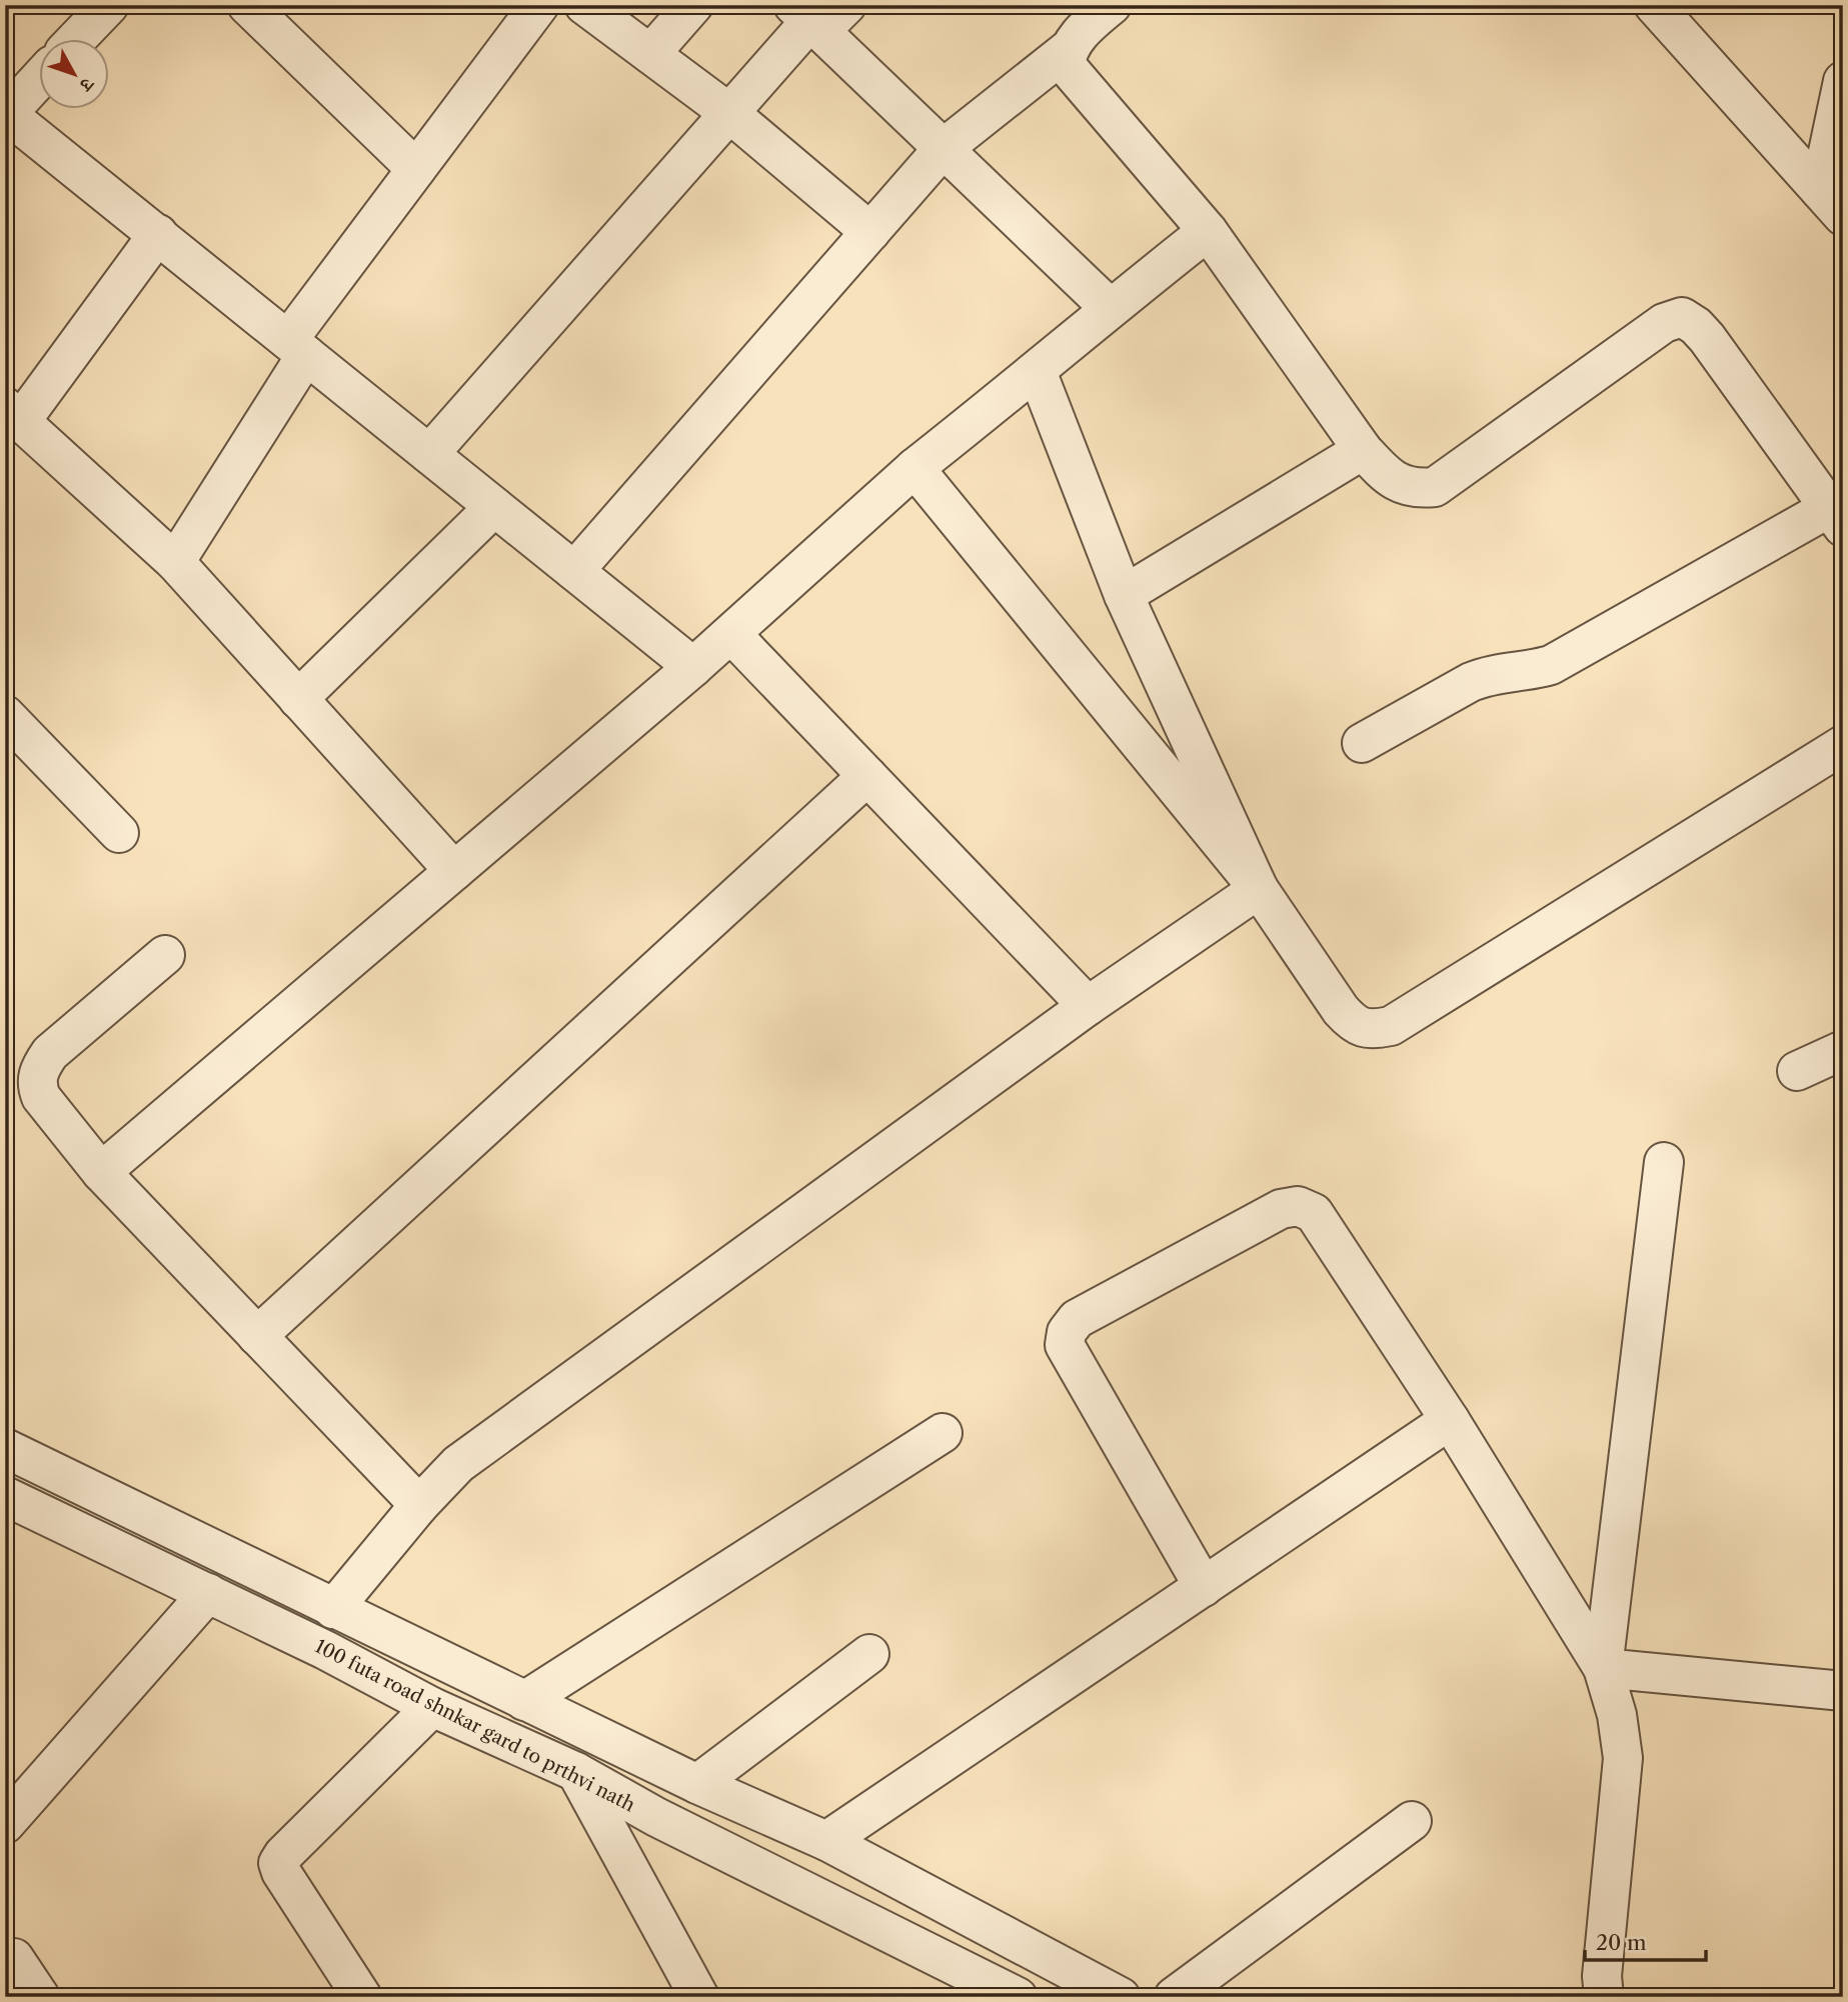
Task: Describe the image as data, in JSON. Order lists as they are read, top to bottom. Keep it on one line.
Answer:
{"streets":{"street":["100 futa road shnkar gard to prthvi nath"]},"scale_bar":"20 m","north":"bottom right"}
